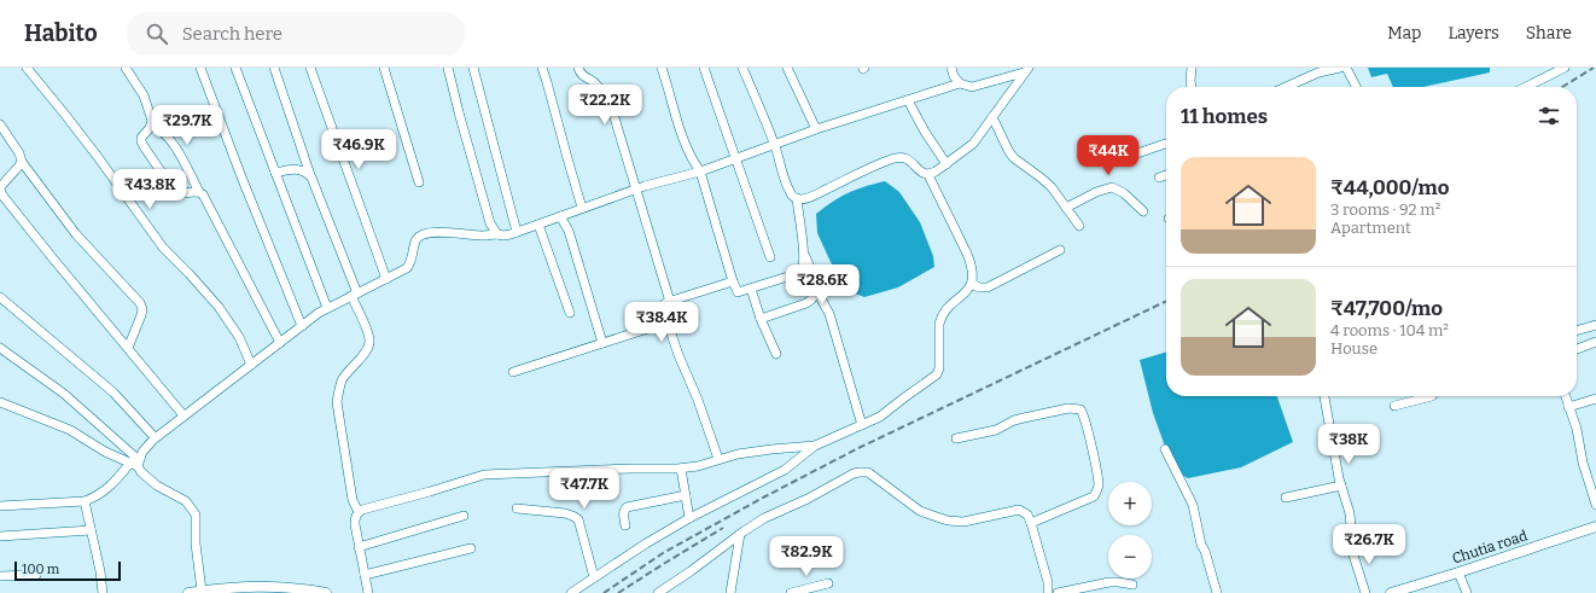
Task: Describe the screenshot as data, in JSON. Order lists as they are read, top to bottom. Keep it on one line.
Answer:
{"streets":{"street":["Chutia road"]},"scale_bar":"100 m","page":{"header":"Habito","search":"Search here","nav":["Map","Layers","Share"],"price":["₹22.2K","₹29.7K","₹46.9K","₹44K","₹43.8K","₹28.6K","₹38.4K","₹38K","₹47.7K","₹26.7K","₹82.9K"],"heading":"11 homes","list":[{"name":"₹44,000/mo","note":"3 rooms · 92 m² · Apartment"},{"name":"₹47,700/mo","note":"4 rooms · 104 m² · House"}],"map_buttons":["+","−"],"scale":"100 m"}}
